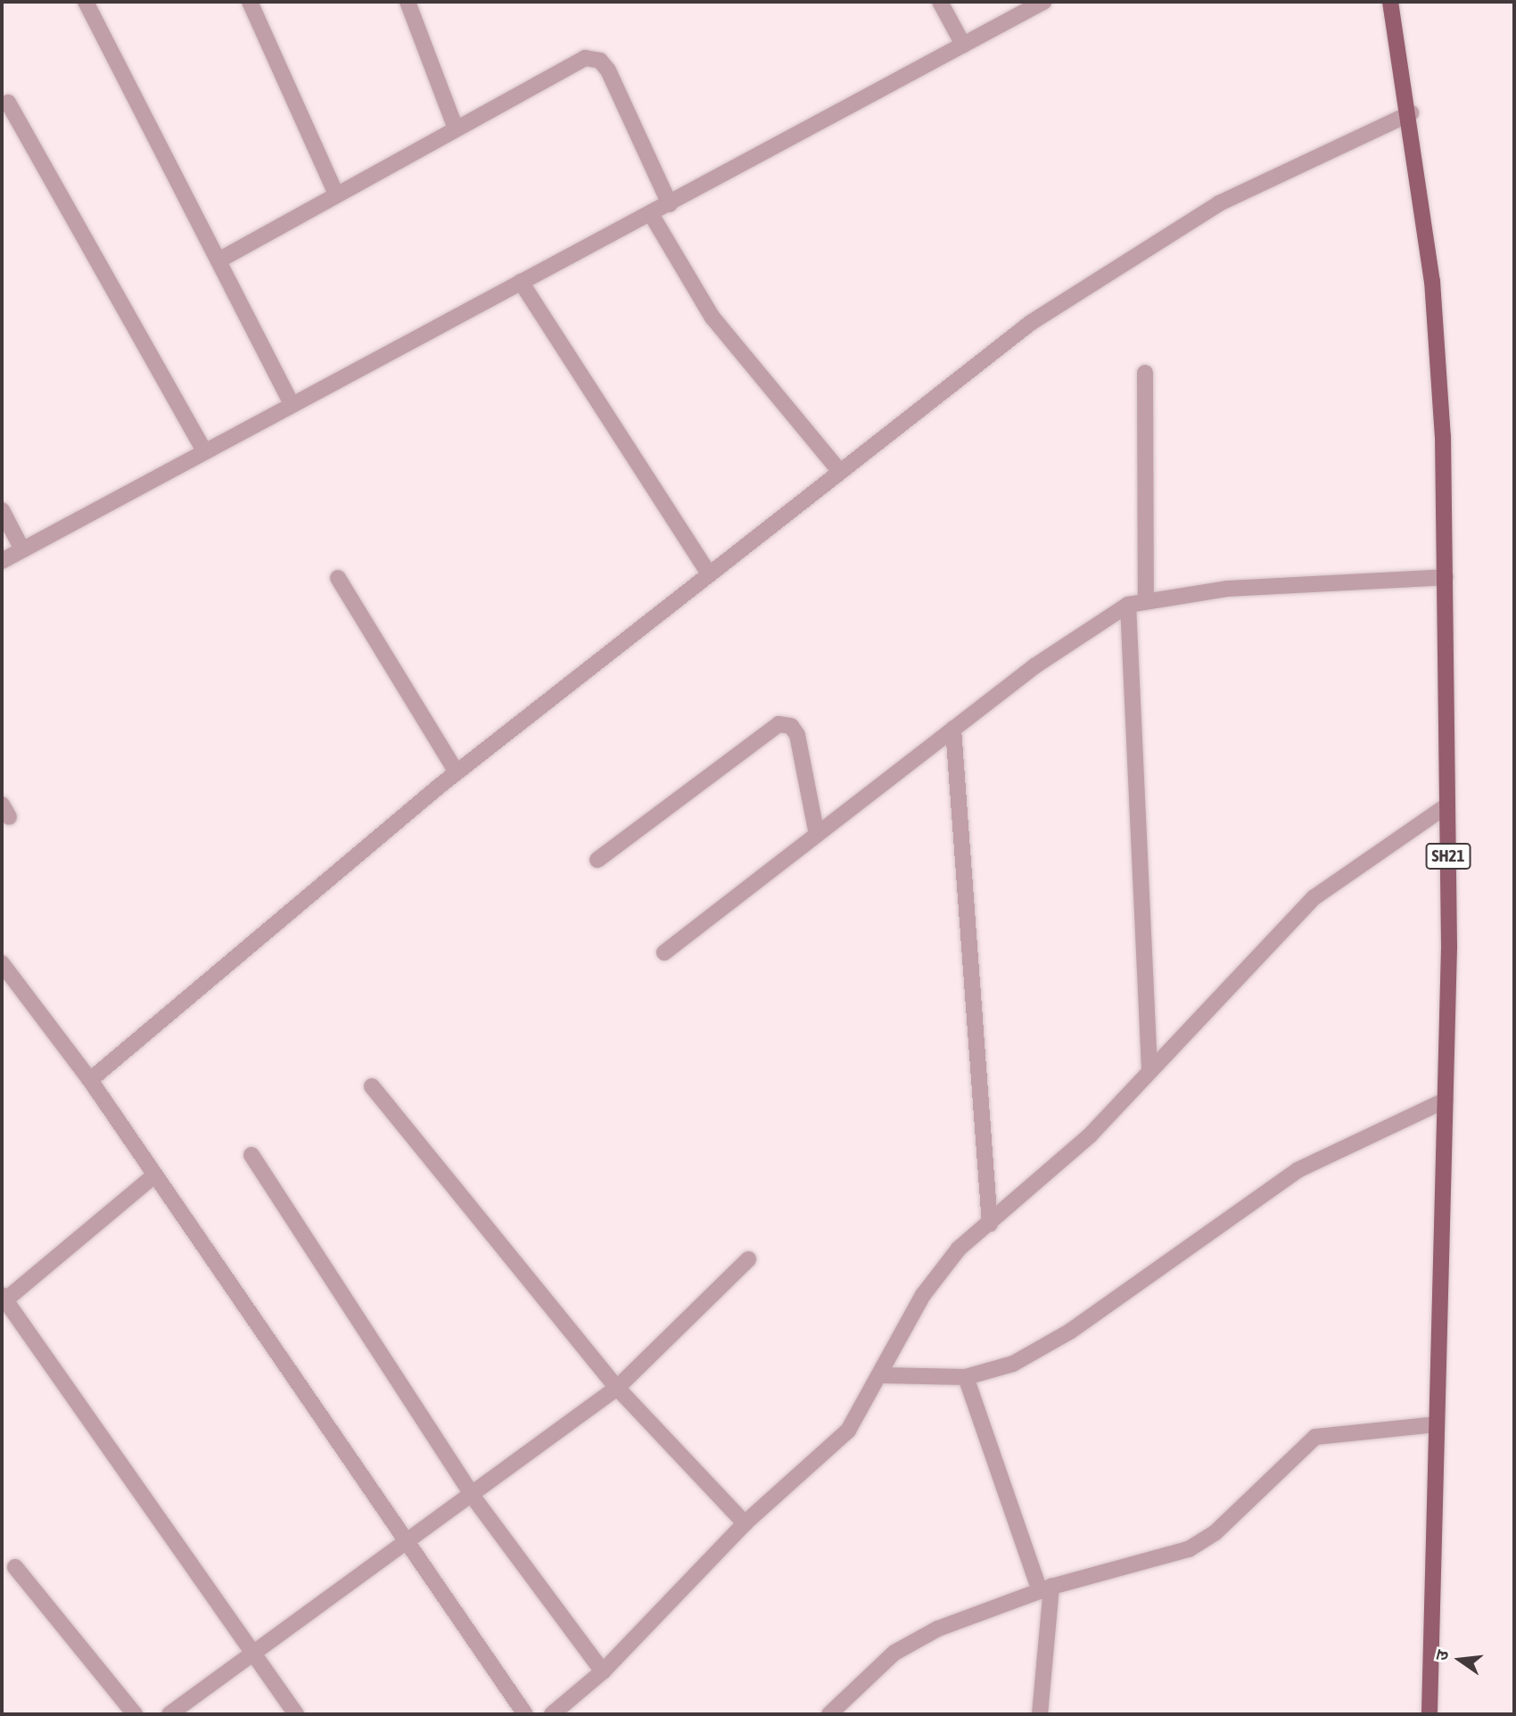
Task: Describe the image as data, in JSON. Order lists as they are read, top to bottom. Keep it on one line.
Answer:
{"streets":{"main road":["SH21"]},"north":"left"}
